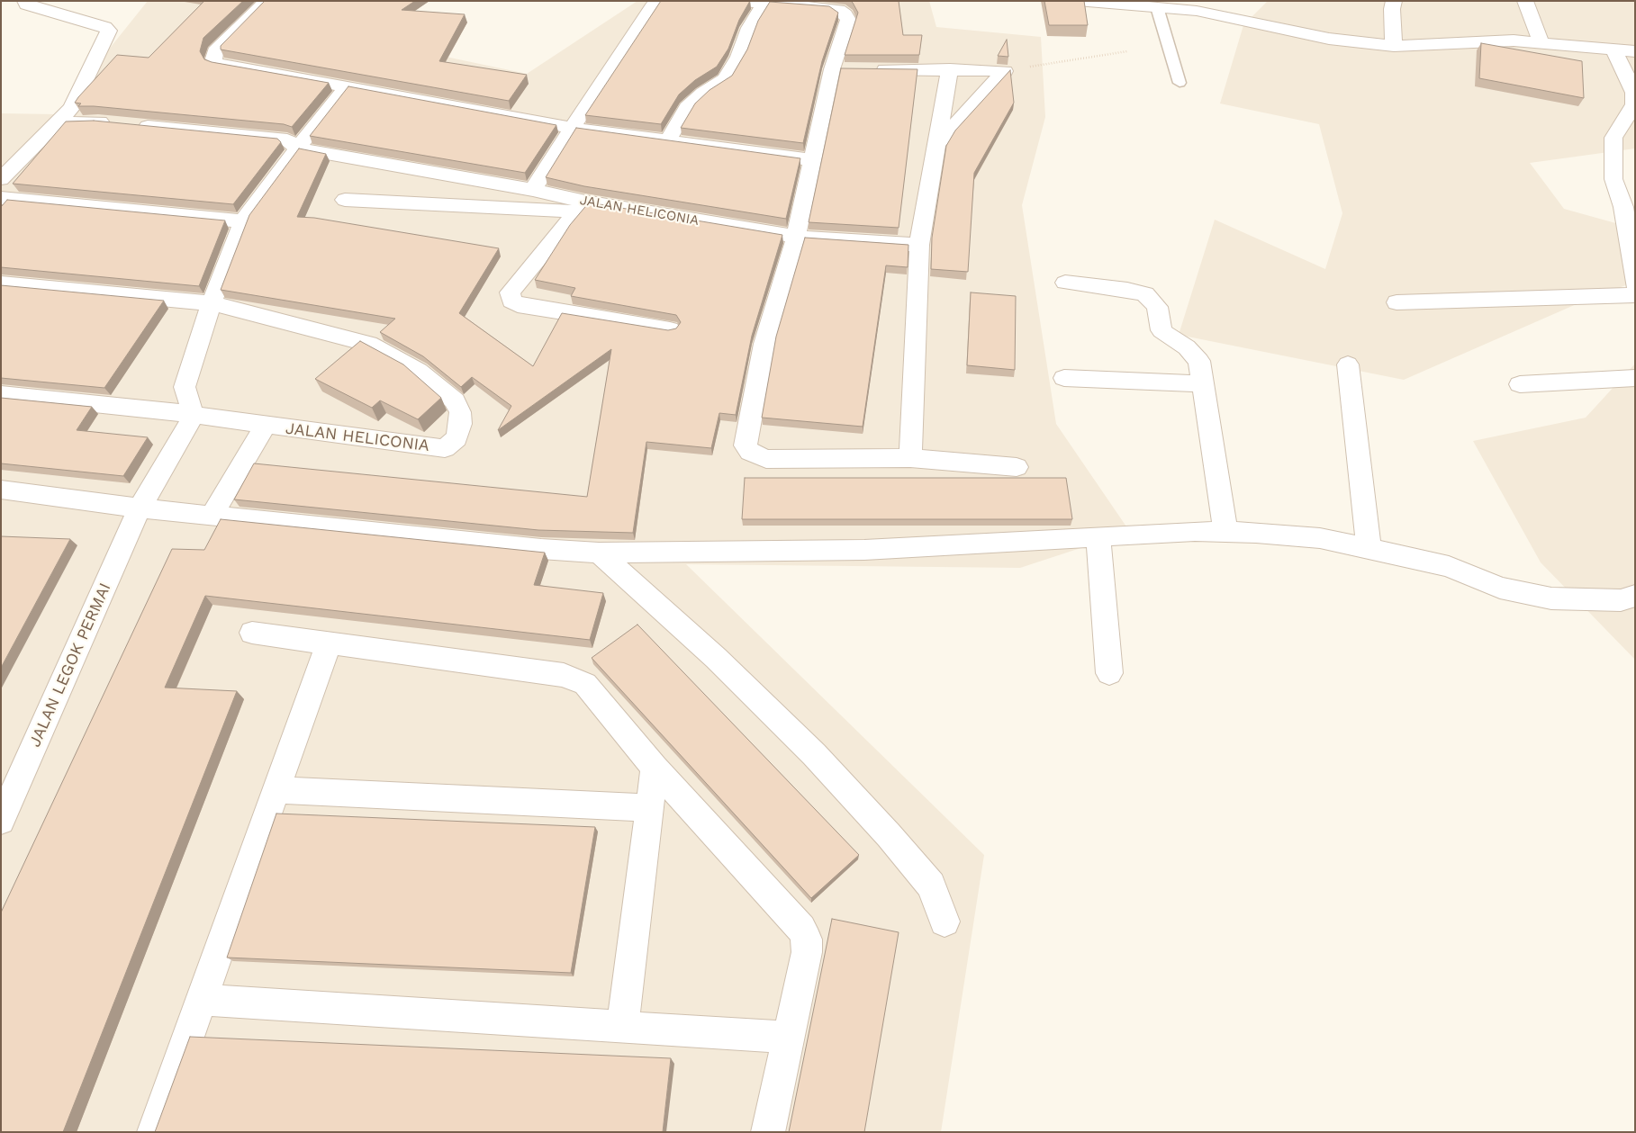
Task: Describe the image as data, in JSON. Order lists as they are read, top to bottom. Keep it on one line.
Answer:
{"streets":{"street":["JALAN HELICONIA","JALAN LEGOK PERMAI"]},"crossings":[["JALAN HELICONIA","JALAN LEGOK PERMAI"]]}
